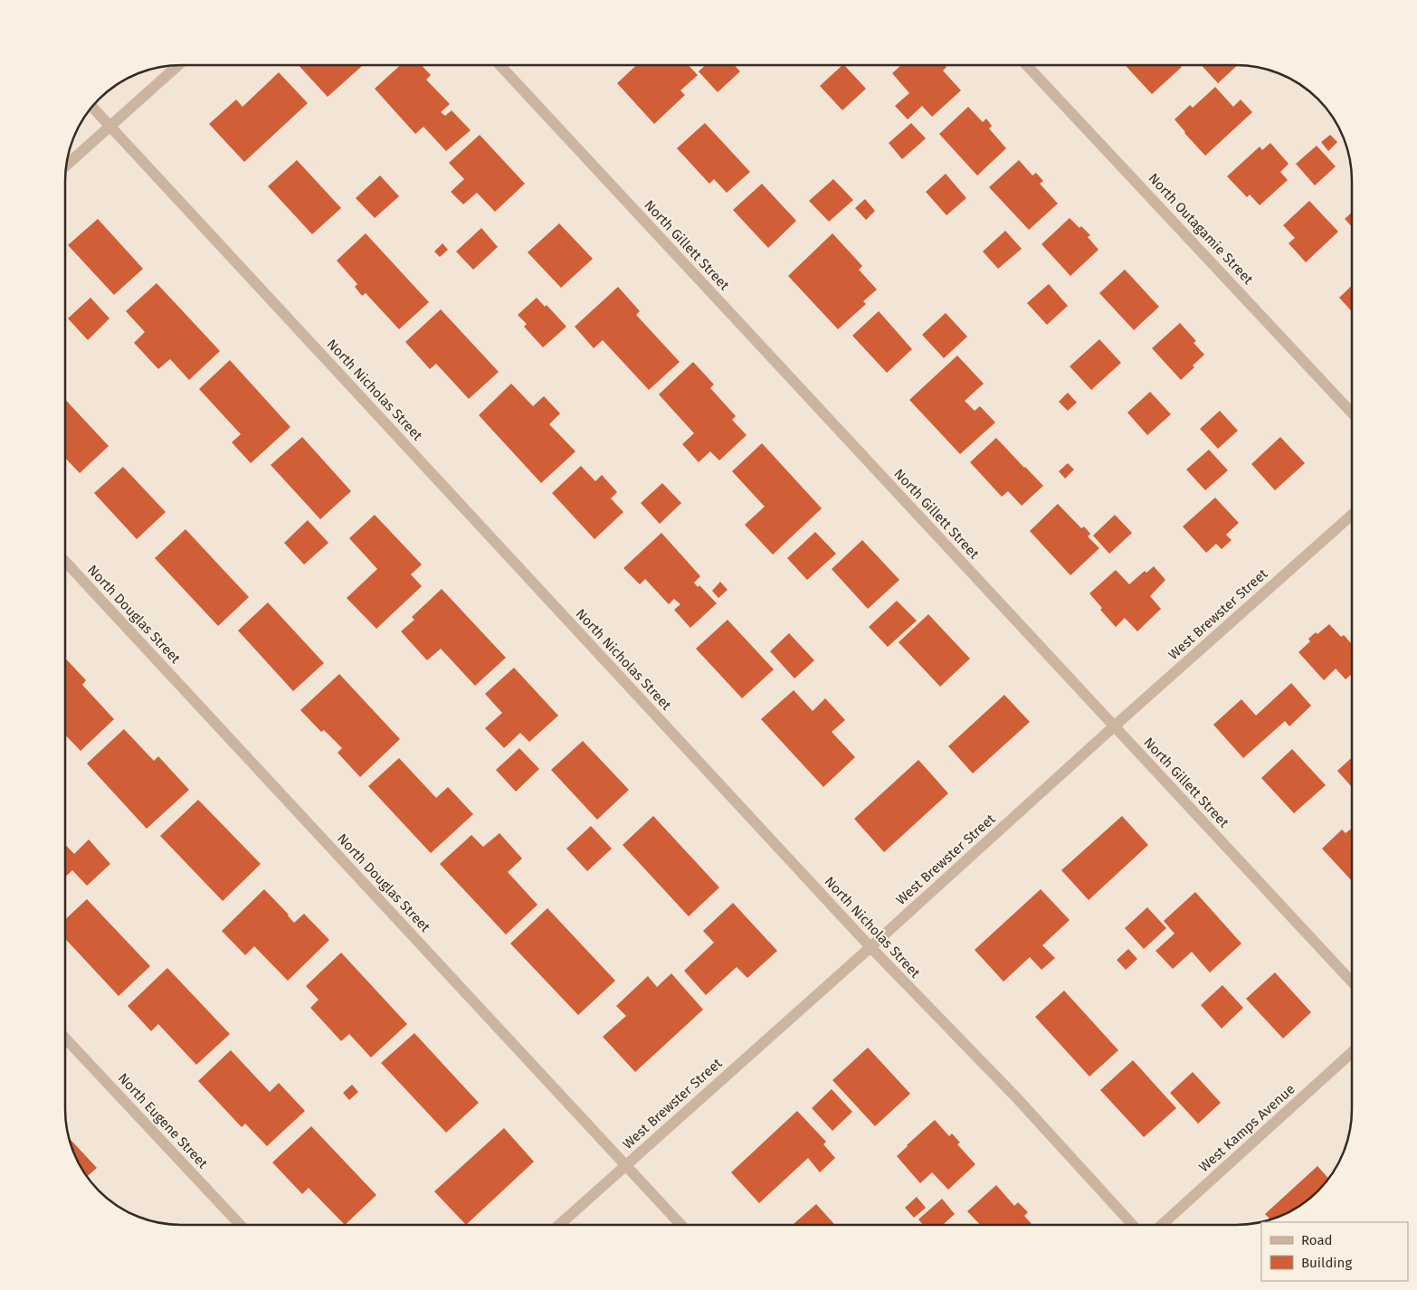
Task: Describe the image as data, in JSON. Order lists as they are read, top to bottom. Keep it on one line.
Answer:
{"streets":{"street":["North Outagamie Street","North Gillett Street","North Nicholas Street","North Douglas Street","West Brewster Street","North Eugene Street","West Kamps Avenue"]},"crossings":[["North Gillett Street","West Brewster Street"],["North Nicholas Street","West Brewster Street"],["North Douglas Street","West Brewster Street"]],"legend":["Road","Building"]}
